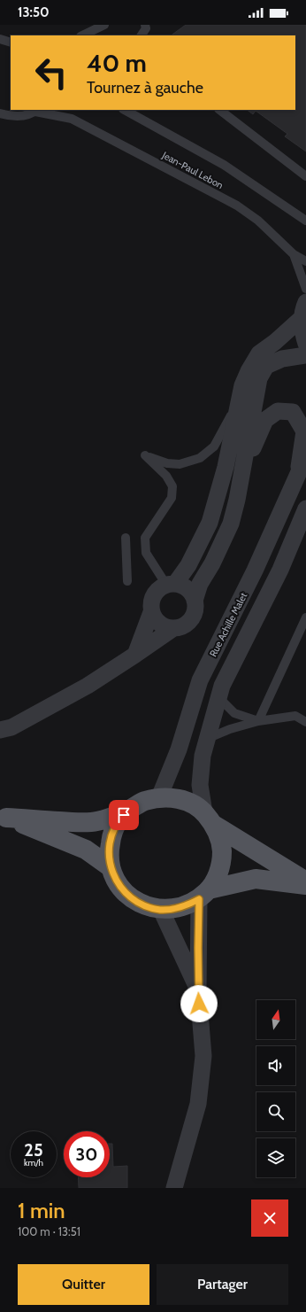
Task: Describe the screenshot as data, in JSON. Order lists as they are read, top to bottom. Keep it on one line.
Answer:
{"streets":{"street":["Rue Achille Malet"],"lane":["Jean-Paul Lebon"]},"north":"top","page":{"status":"13:50","turn":["40 m","Tournez à gauche"],"speed":"25 km/h","limit":"30","heading":["1 min","100 m · 13:51"],"buttons":["Quitter","Partager"]}}
